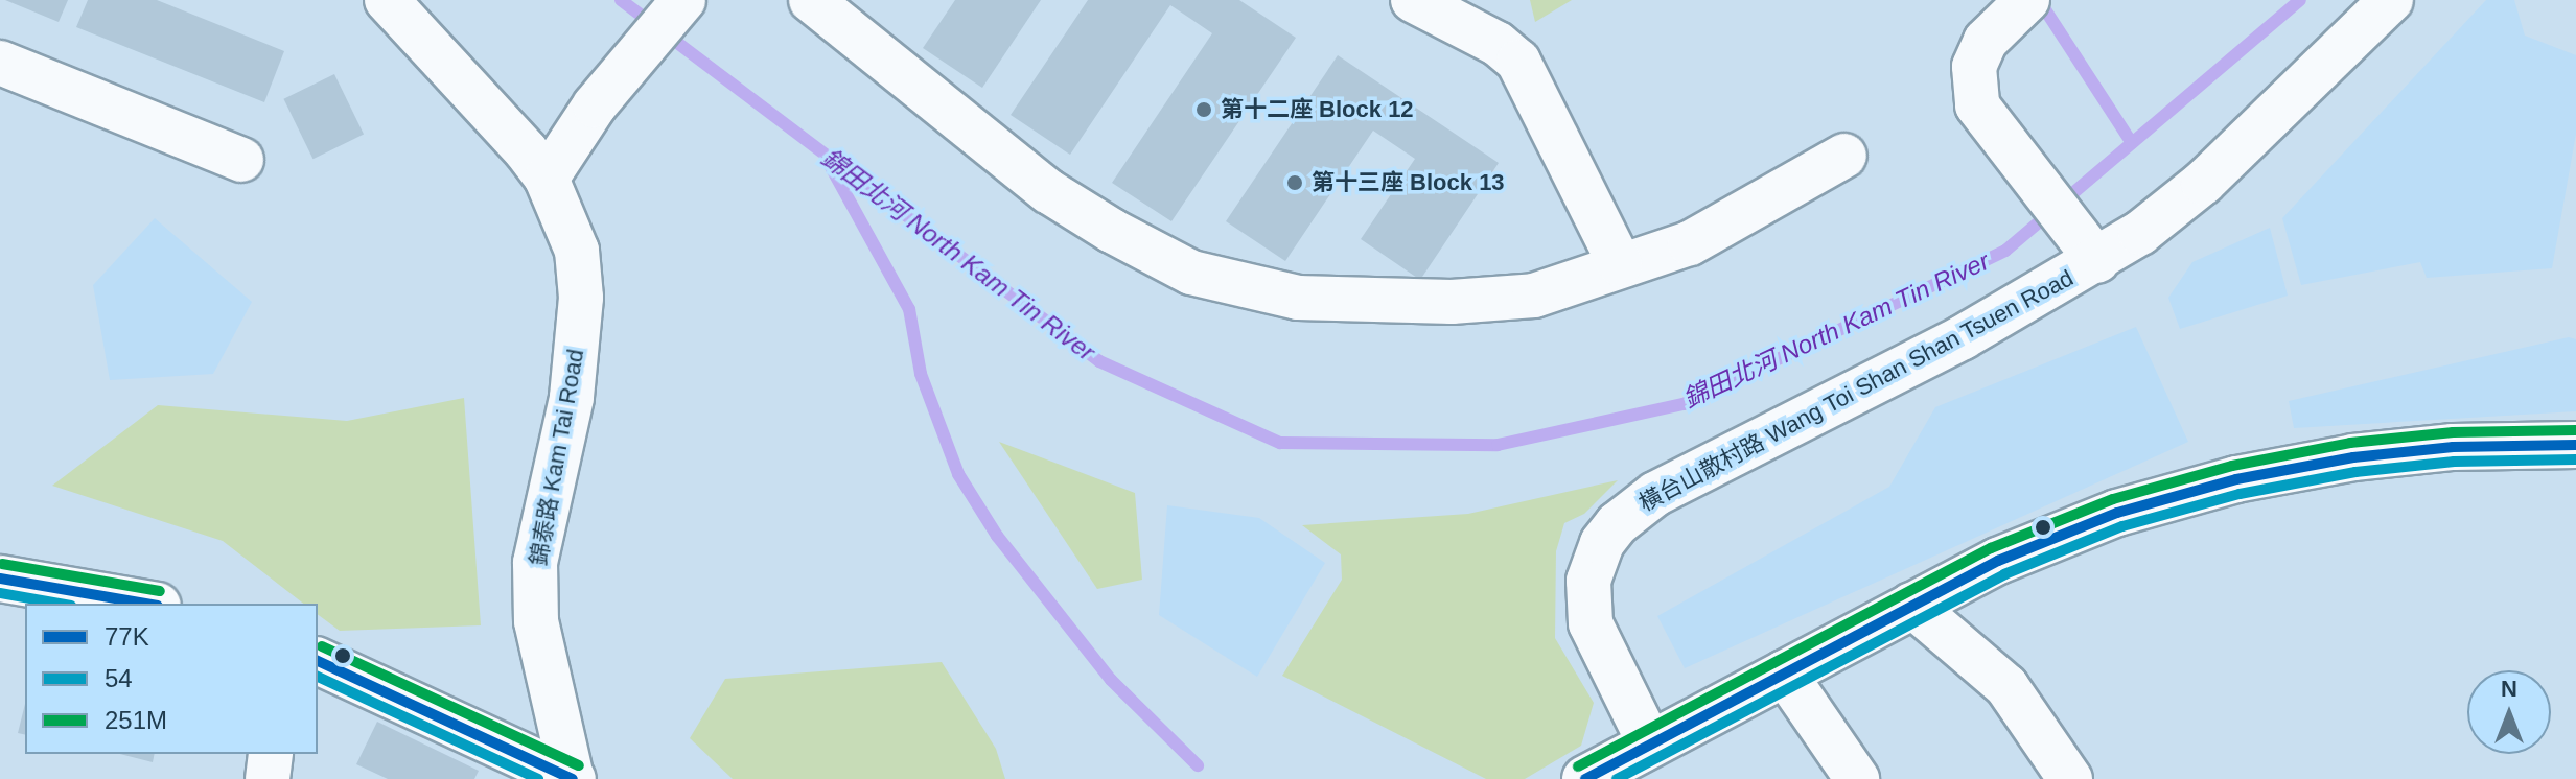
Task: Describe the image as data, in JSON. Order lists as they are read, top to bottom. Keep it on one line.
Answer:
{"streets":{"street":["橫台山散村路 Wang Toi Shan Shan Tsuen Road","錦泰路 Kam Tai Road"]},"water":["錦田北河 North Kam Tin River"],"places":["第十二座 Block 12","第十三座 Block 13"],"lines":["transit line 251M","transit line 77K","transit line 54"],"legend":["77K","54","251M"],"north":"top"}
